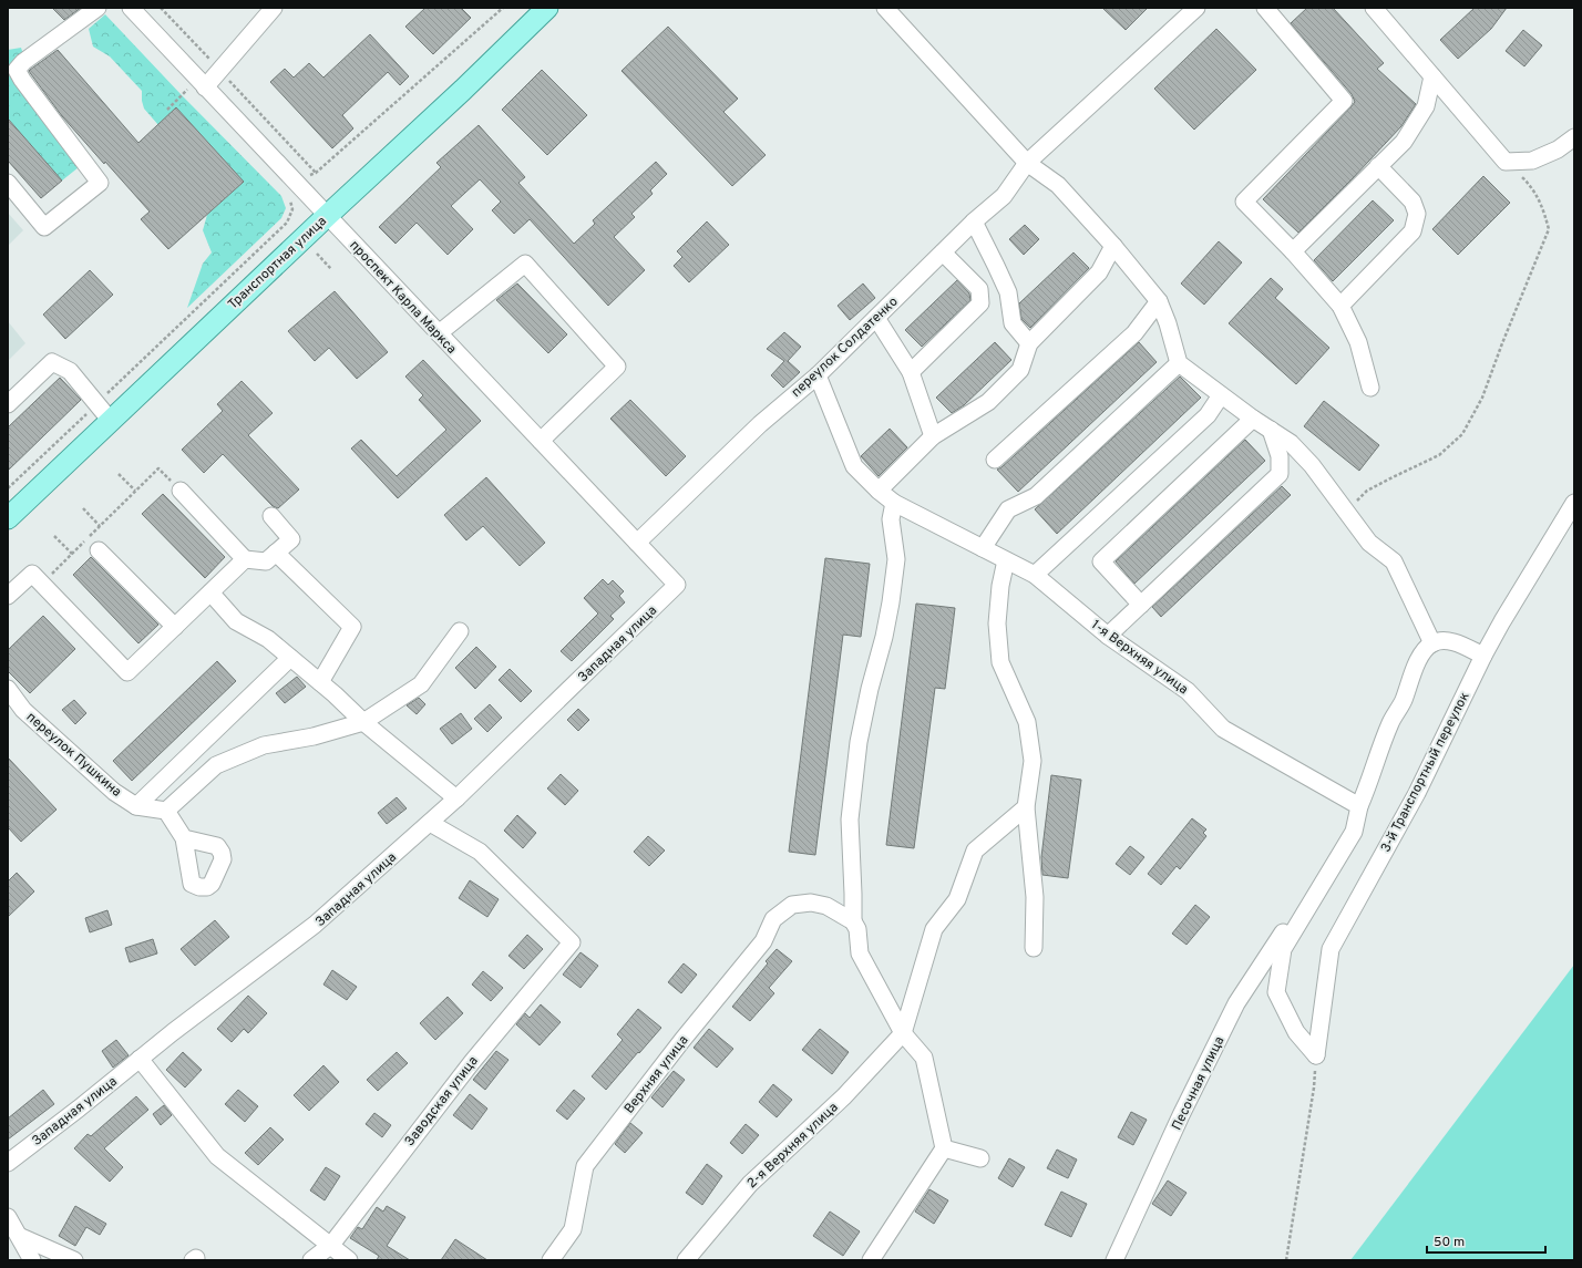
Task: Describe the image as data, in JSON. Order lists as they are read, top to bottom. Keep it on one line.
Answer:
{"streets":{"main road":["Транспортная улица"],"street":["проспект Карла Маркса","переулок Солдатенко","Западная улица","1-я Верхняя улица","переулок Пушкина","3-й Транспортный переулок","Верхняя улица","Песочная улица","Заводская улица","2-я Верхняя улица"]},"crossings":[["Транспортная улица","проспект Карла Маркса"],["проспект Карла Маркса","переулок Солдатенко"],["проспект Карла Маркса","Западная улица"],["переулок Солдатенко","1-я Верхняя улица"],["Западная улица","Заводская улица"]],"scale_bar":"50 m"}
